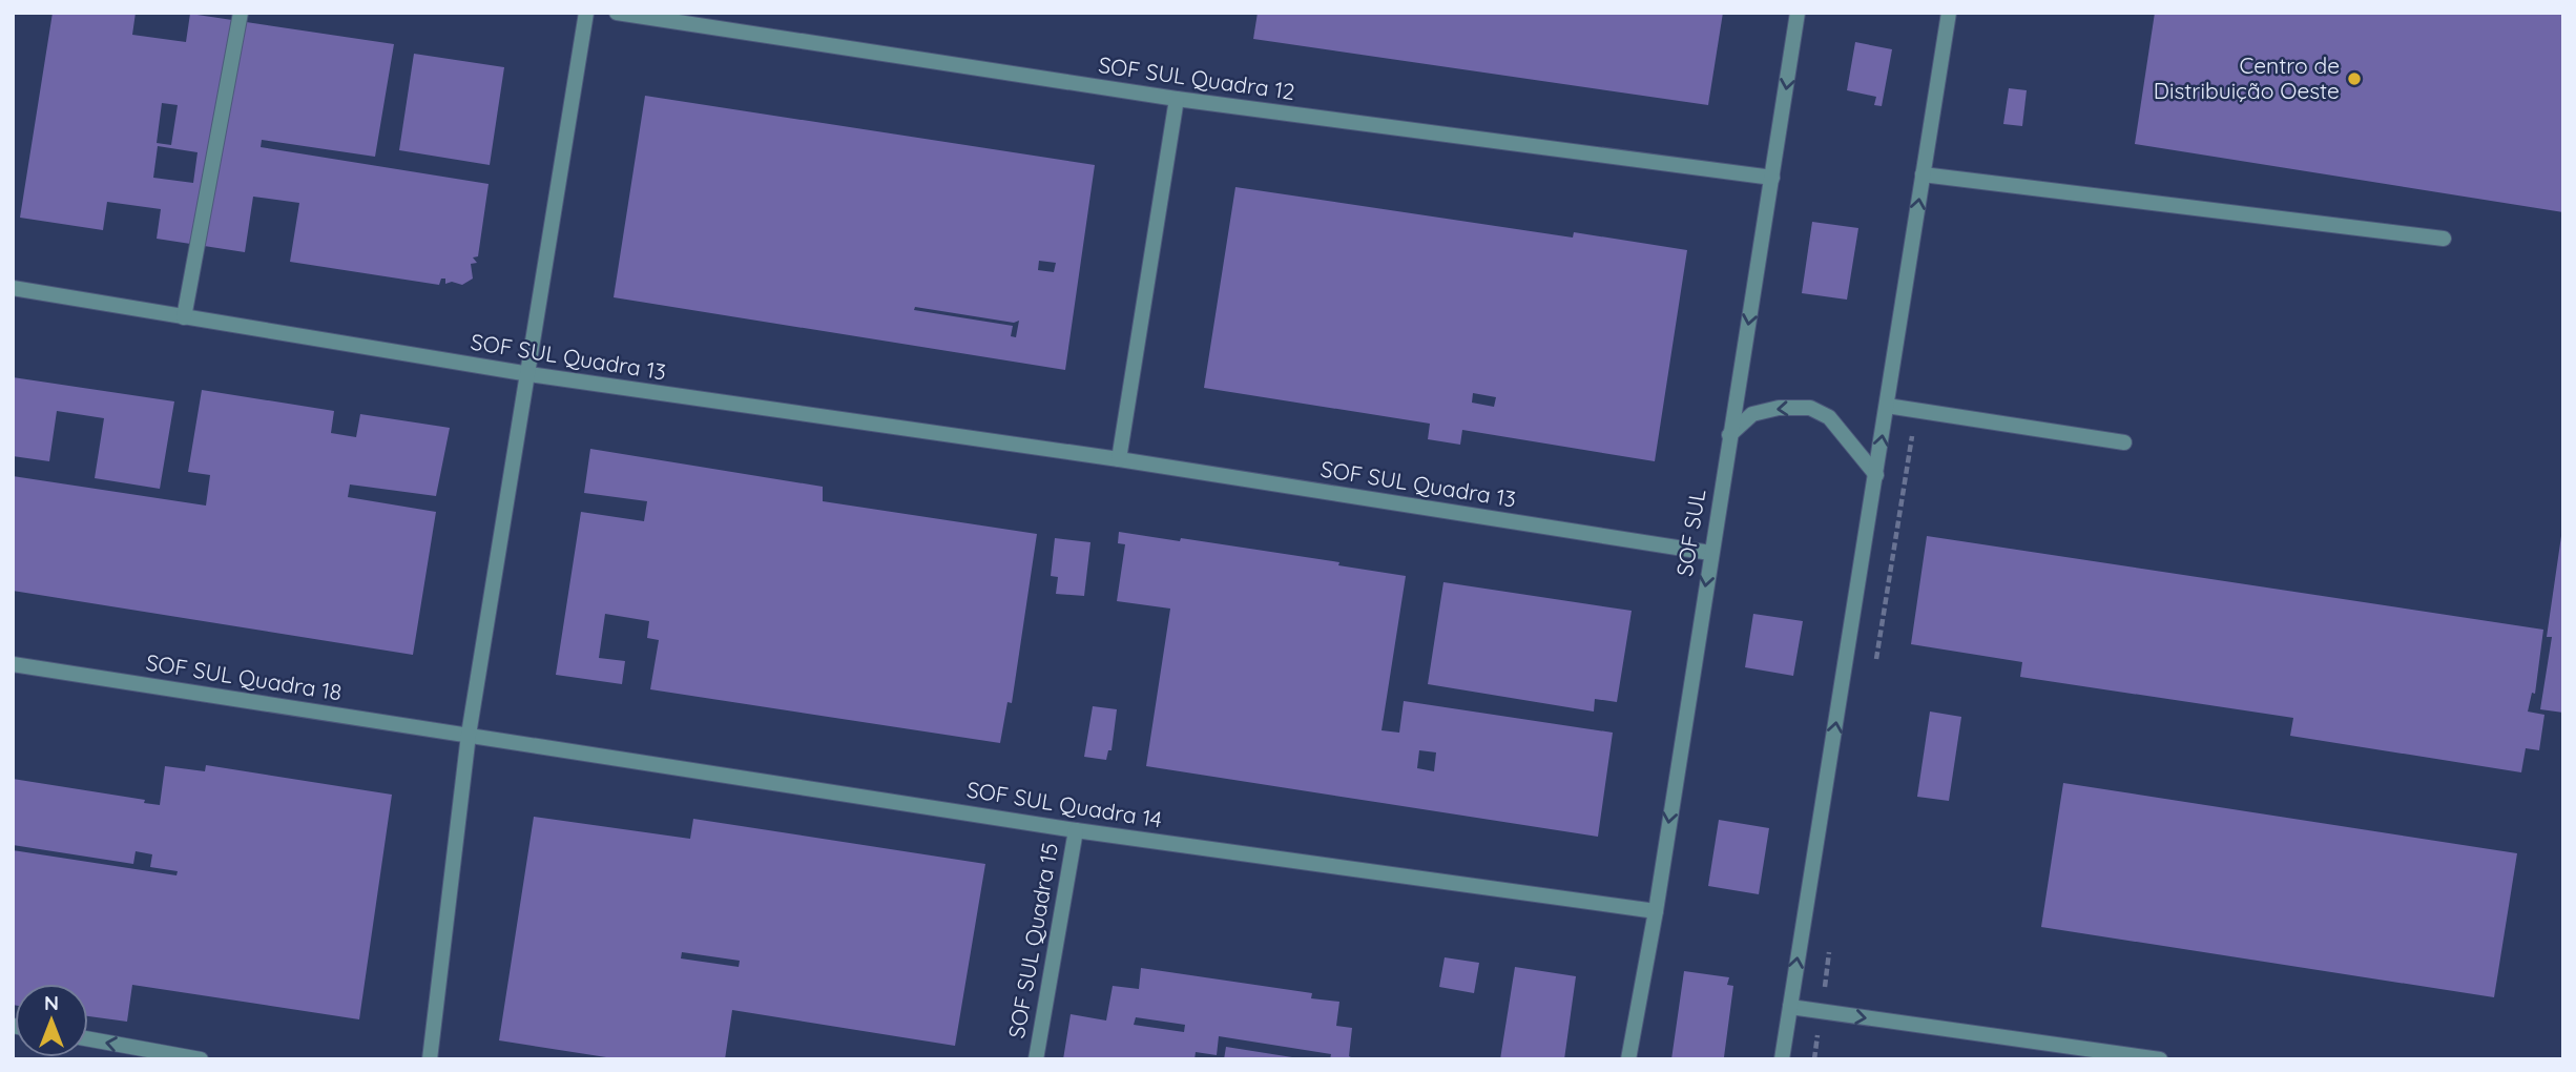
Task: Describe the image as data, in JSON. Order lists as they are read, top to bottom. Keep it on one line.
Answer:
{"streets":{"street":["SOF SUL Quadra 12","SOF SUL Quadra 13","SOF SUL","SOF SUL Quadra 18","SOF SUL Quadra 14","SOF SUL Quadra 15"]},"crossings":[["SOF SUL Quadra 12","SOF SUL"],["SOF SUL Quadra 13","SOF SUL"],["SOF SUL","SOF SUL Quadra 14"],["SOF SUL Quadra 18","SOF SUL Quadra 14"],["SOF SUL Quadra 14","SOF SUL Quadra 15"]],"one_way":["SOF SUL"],"places":["Centro de Distribuição Oeste"],"north":"top"}
